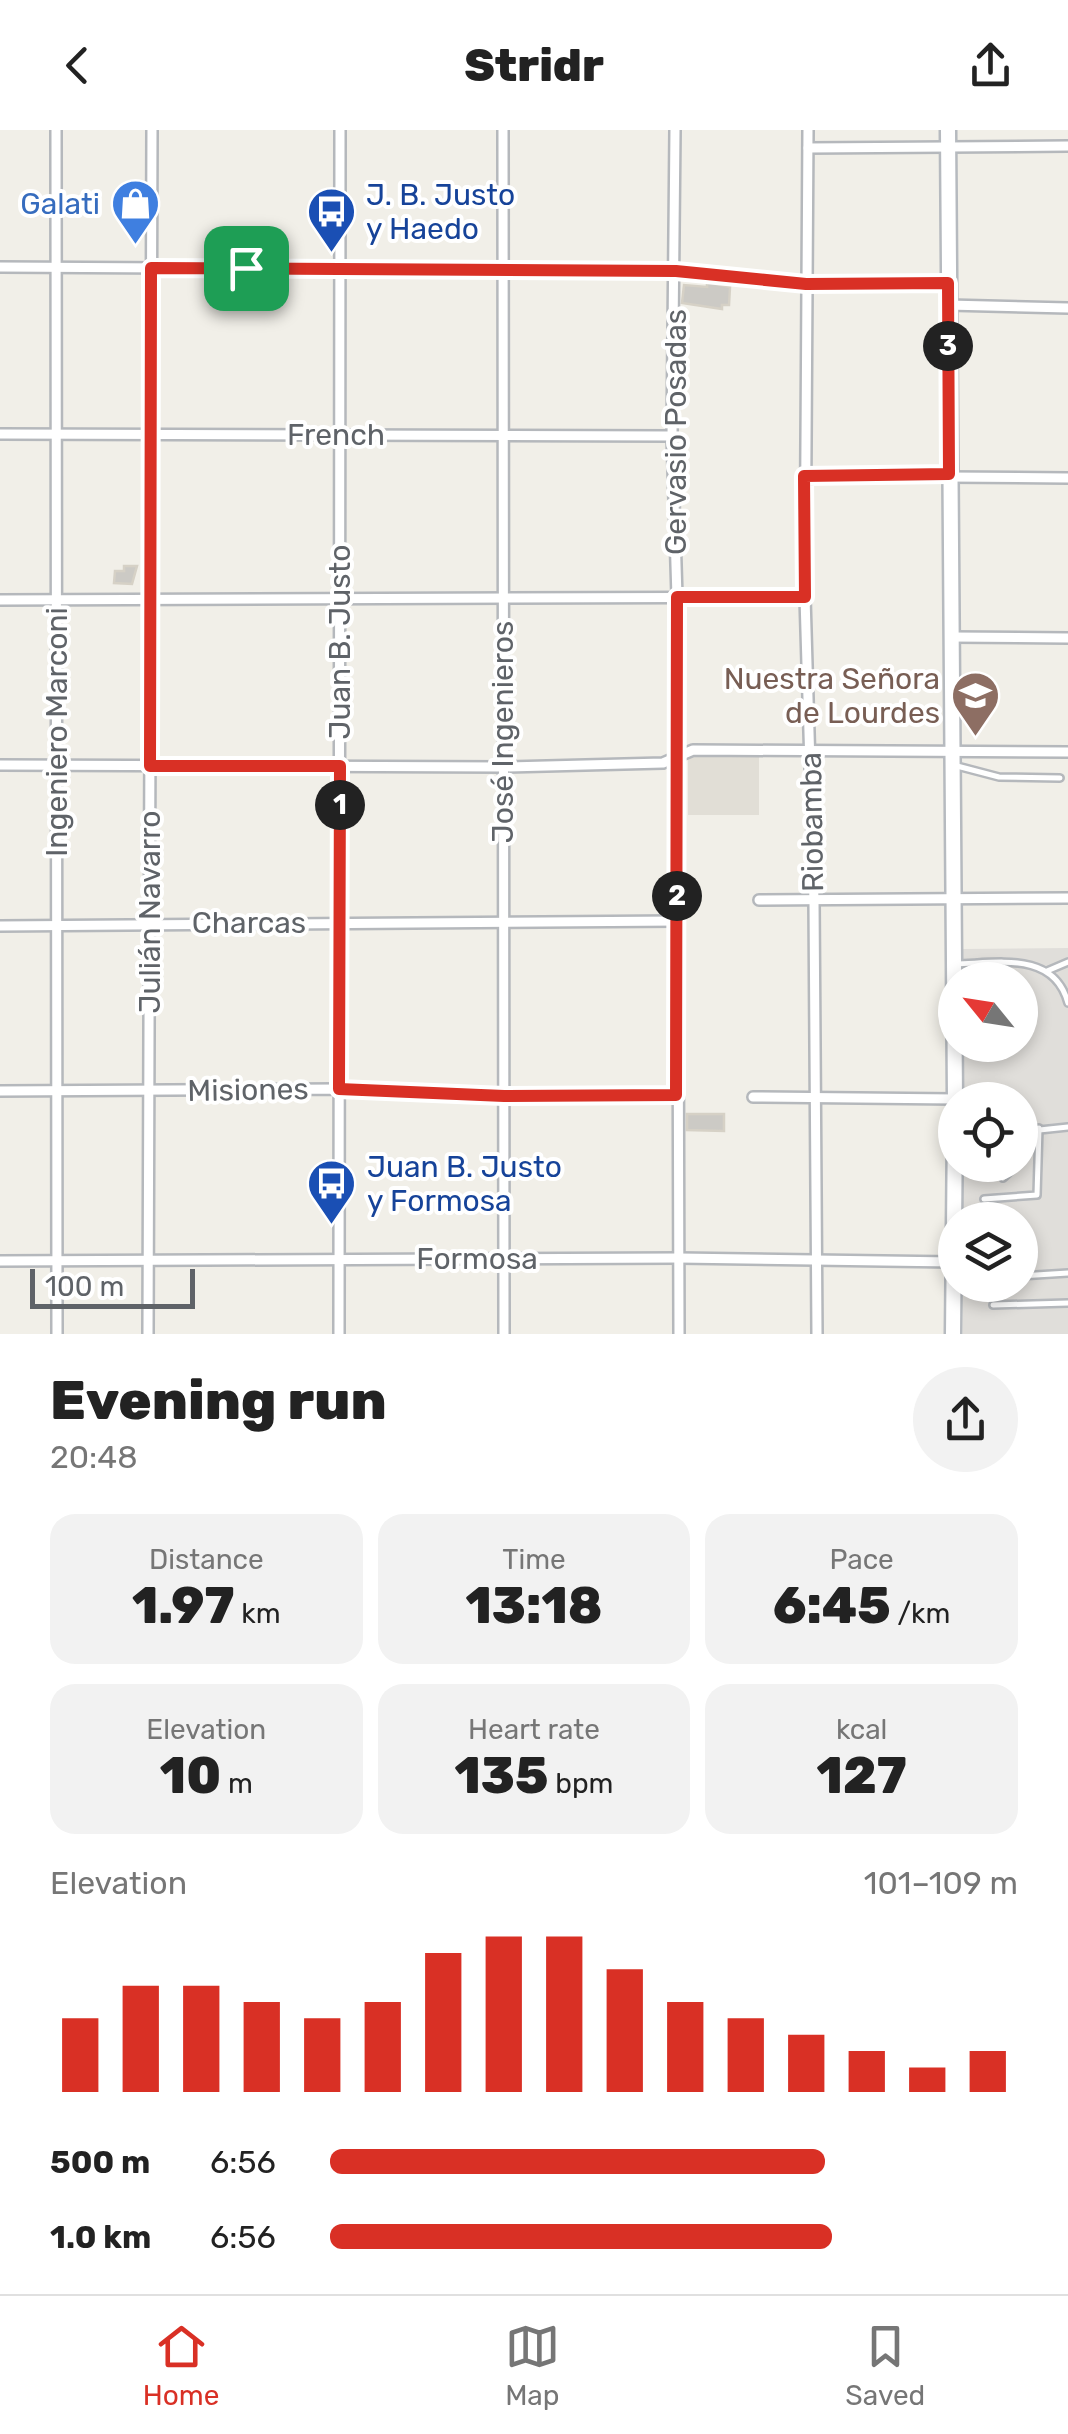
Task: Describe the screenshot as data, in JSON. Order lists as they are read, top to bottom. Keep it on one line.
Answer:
{"streets":{"street":["Gervasio Posadas","French","Juan B. Justo","Ingeniero Marconi","José Ingenieros","Riobamba","Julián Navarro","Charcas","Misiones","Formosa"]},"crossings":[["Gervasio Posadas","French"],["Gervasio Posadas","Charcas"],["Gervasio Posadas","Misiones"],["Gervasio Posadas","Formosa"],["French","Juan B. Justo"],["French","Ingeniero Marconi"],["French","José Ingenieros"],["French","Julián Navarro"],["Juan B. Justo","Charcas"],["Juan B. Justo","Misiones"],["Juan B. Justo","Formosa"],["Ingeniero Marconi","Charcas"],["Ingeniero Marconi","Misiones"],["Ingeniero Marconi","Formosa"],["José Ingenieros","Charcas"],["José Ingenieros","Misiones"],["José Ingenieros","Formosa"],["Riobamba","Formosa"],["Julián Navarro","Charcas"],["Julián Navarro","Misiones"],["Julián Navarro","Formosa"]],"places":{"shop":["Galati"],"bus stop":["J. B. Justo y Haedo","Juan B. Justo y Formosa"],"school or university":["Nuestra Señora de Lourdes"]},"scale_bar":"100 m","north":"top left","page":{"header":"Stridr","pins":["3","1","2"],"scale":"100 m","heading":["Evening run","20:48"],"stats":[["Distance","1.97 km"],["Time","13:18"],["Pace","6:45 /km"],["Elevation","10 m"],["Heart rate","135 bpm"],["kcal","127"]],"chart":["Elevation","101–109 m"],"list":[{"name":"500 m","note":"6:56"},{"name":"1.0 km","note":"6:56"}],"tabs":["Home","Map","Saved"]}}
